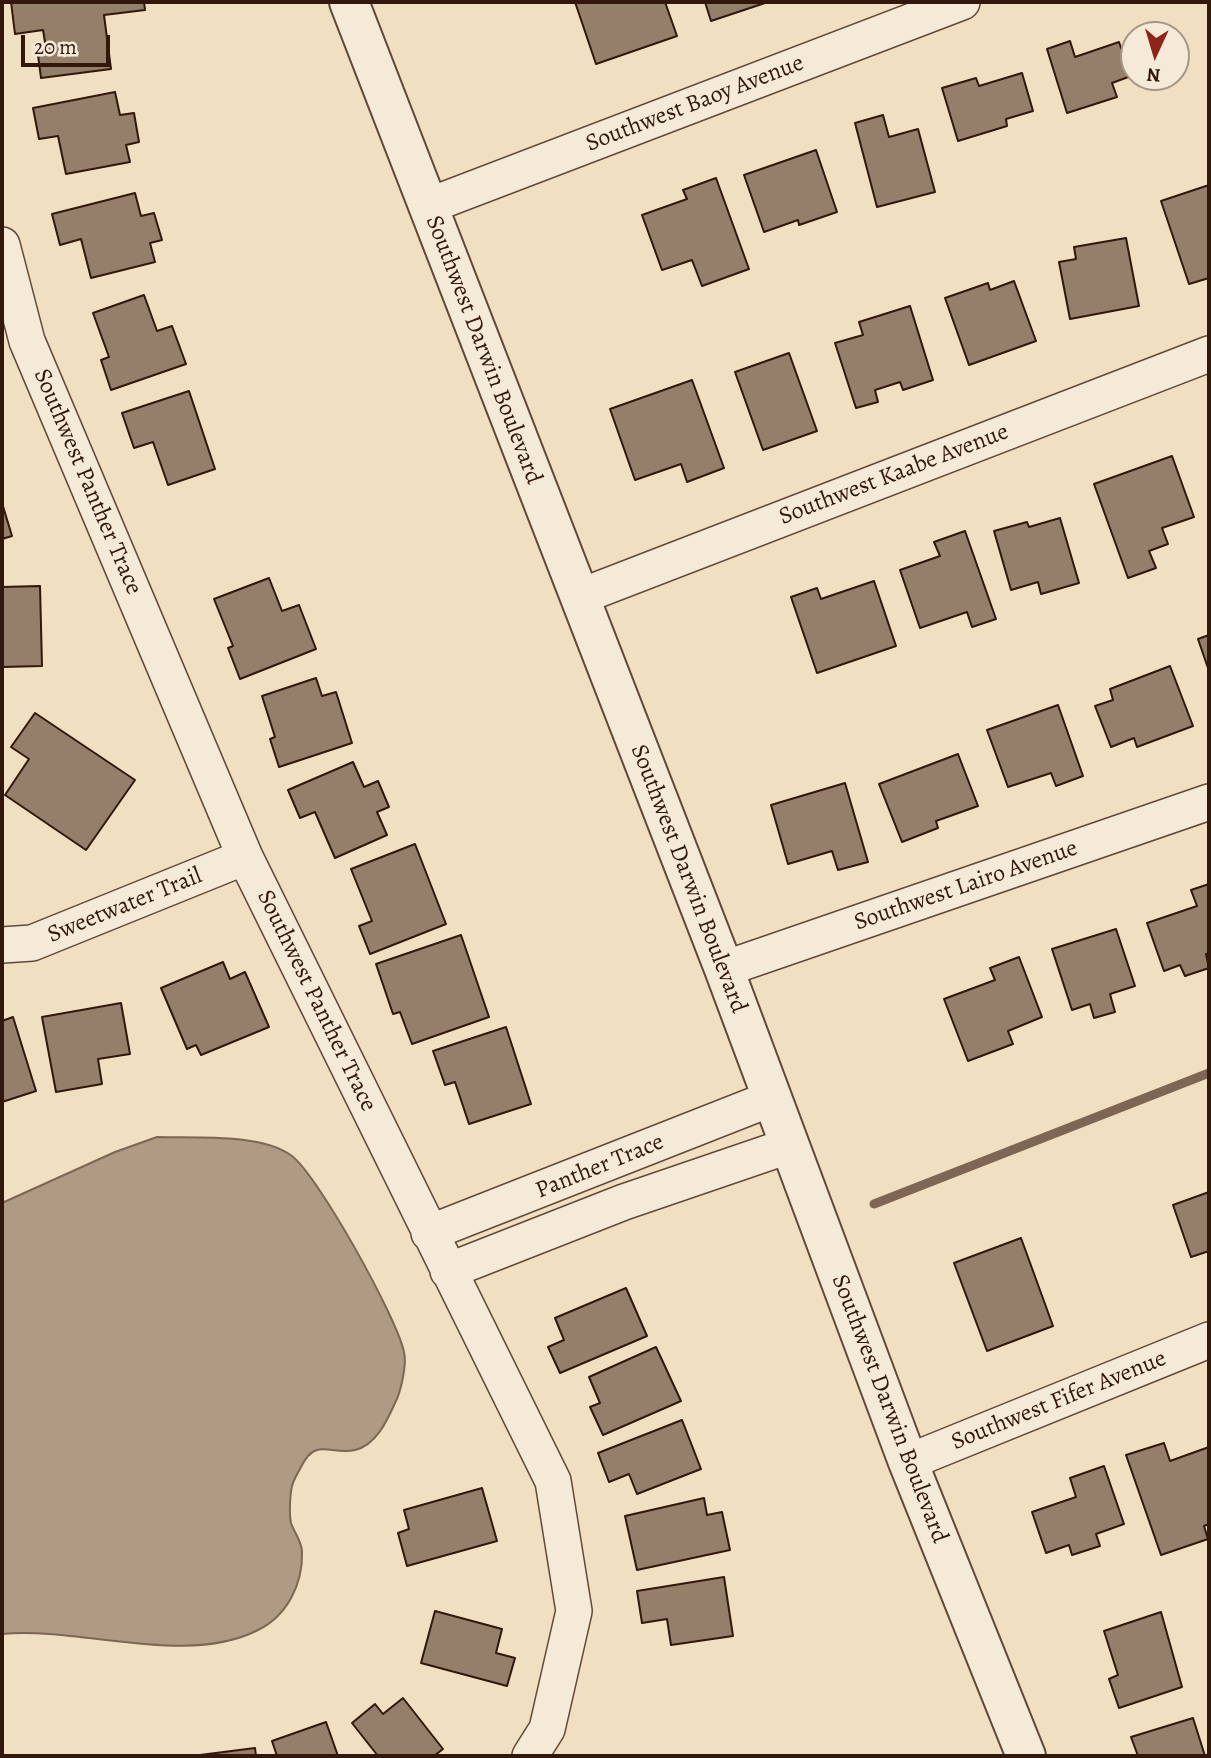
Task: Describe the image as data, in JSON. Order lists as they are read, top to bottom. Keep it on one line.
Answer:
{"streets":{"street":["Southwest Baoy Avenue","Southwest Darwin Boulevard","Southwest Kaabe Avenue","Southwest Panther Trace","Southwest Lairo Avenue","Sweetwater Trail","Panther Trace","Southwest Fifer Avenue"]},"crossings":[["Southwest Baoy Avenue","Southwest Darwin Boulevard"],["Southwest Darwin Boulevard","Southwest Kaabe Avenue"],["Southwest Darwin Boulevard","Southwest Lairo Avenue"],["Southwest Darwin Boulevard","Panther Trace"],["Southwest Darwin Boulevard","Southwest Fifer Avenue"],["Southwest Panther Trace","Sweetwater Trail"],["Southwest Panther Trace","Panther Trace"]],"scale_bar":"20 m","north":"bottom"}
